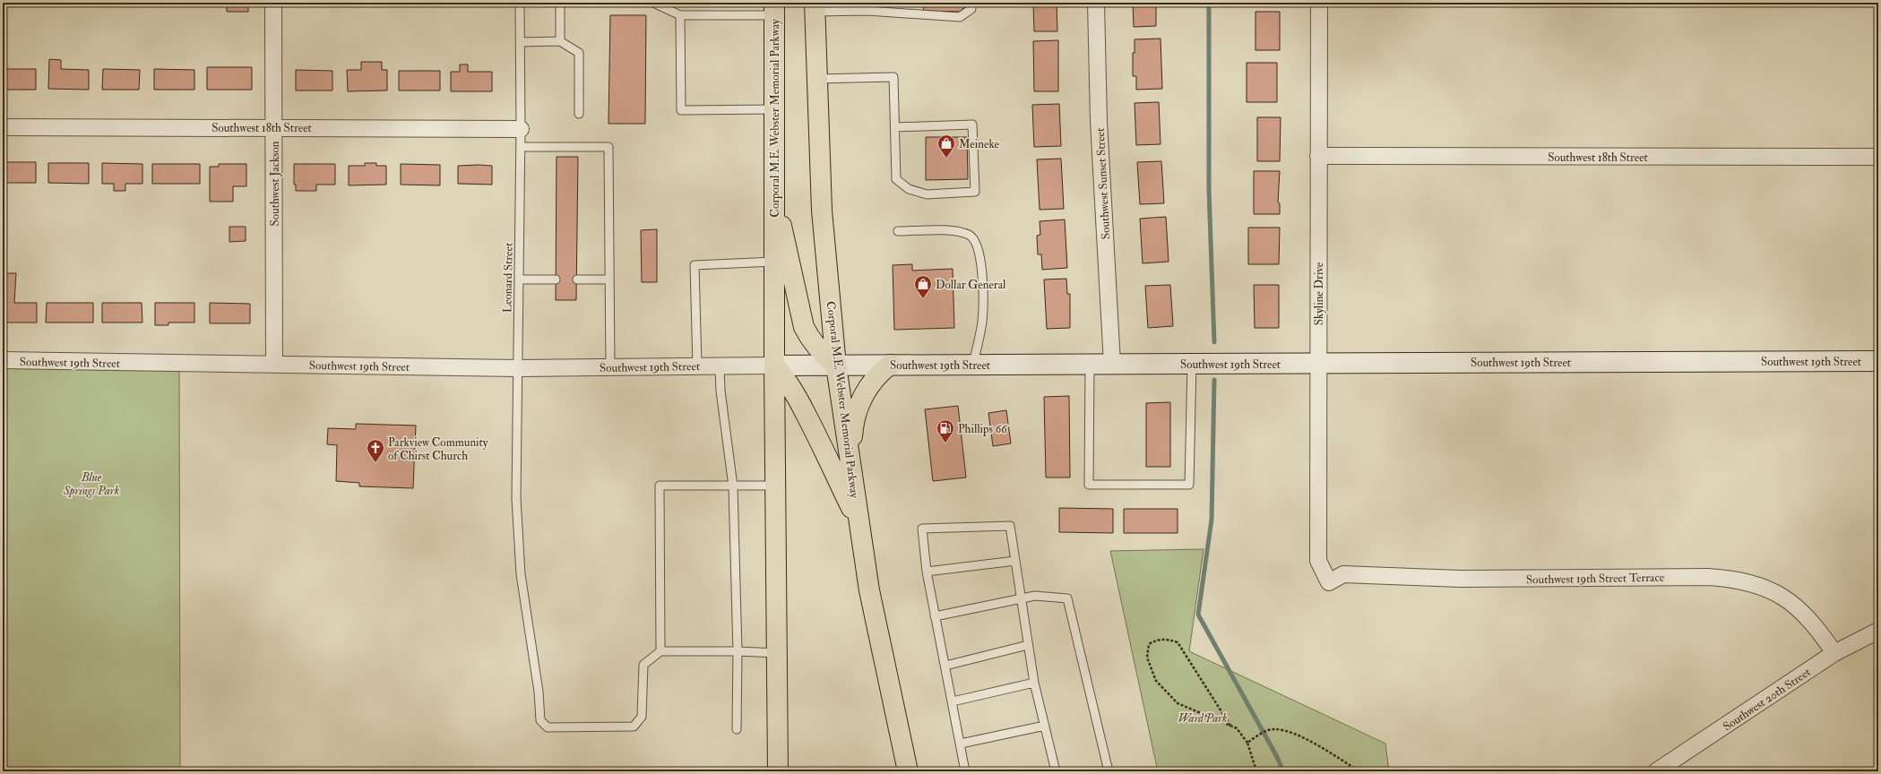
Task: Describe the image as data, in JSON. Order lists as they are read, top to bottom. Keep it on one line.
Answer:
{"streets":{"main road":["Corporal M.E. Webster Memorial Parkway"],"street":["Southwest 18th Street","Southwest Jackson","Southwest Sunset Street","Skyline Drive","Southwest 19th Street","Southwest 19th Street Terrace","Southwest 20th Street"],"lane":["Leonard Street"]},"crossings":[["Corporal M.E. Webster Memorial Parkway","Southwest 19th Street"],["Southwest 18th Street","Southwest Jackson"],["Southwest 18th Street","Leonard Street"],["Southwest 18th Street","Skyline Drive"],["Southwest Jackson","Southwest 19th Street"],["Southwest Sunset Street","Southwest 19th Street"],["Leonard Street","Southwest 19th Street"],["Skyline Drive","Southwest 19th Street"],["Skyline Drive","Southwest 19th Street Terrace"],["Southwest 19th Street Terrace","Southwest 20th Street"]],"parks":["Blue Springs Park","Ward Park"],"places":{"shop":["Meineke","Dollar General"],"fuel station":["Phillips 66"],"church":["Parkview Community of Chirst Church"]}}
